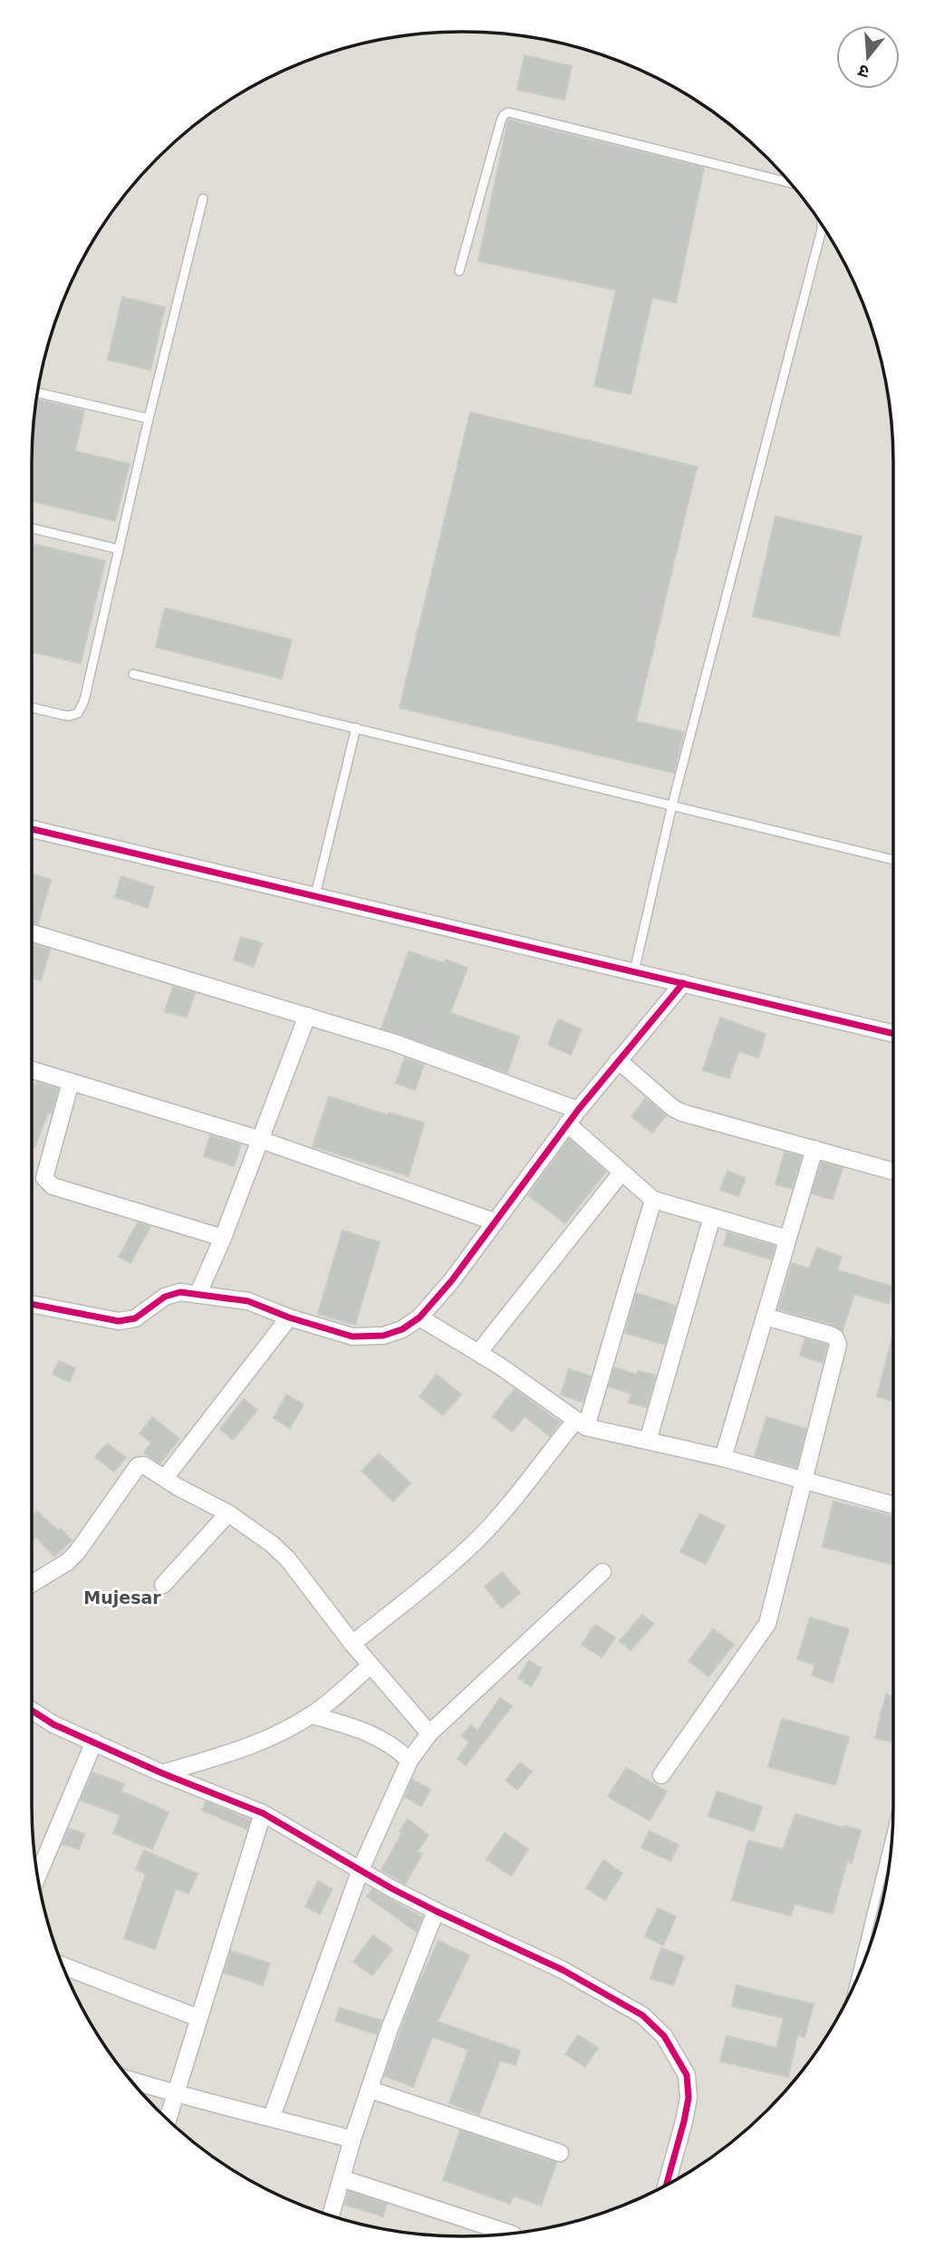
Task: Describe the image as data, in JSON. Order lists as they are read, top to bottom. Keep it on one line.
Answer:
{"districts":["Mujesar"],"north":"bottom"}
